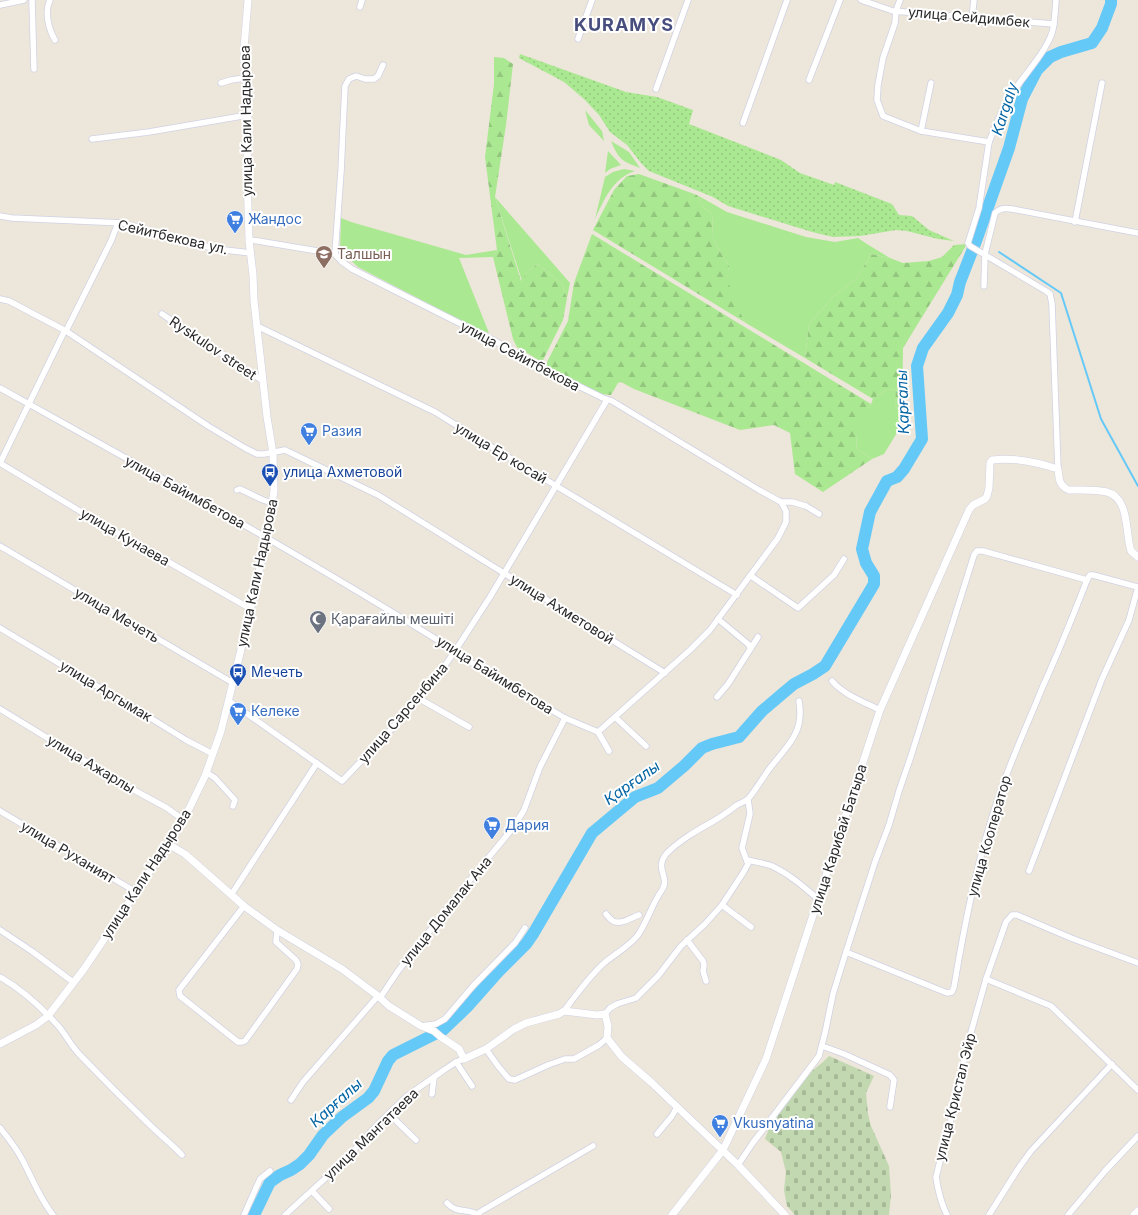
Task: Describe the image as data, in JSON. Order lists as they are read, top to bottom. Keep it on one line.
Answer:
{"streets":{"street":["улица Сейдимбек","улица Кали Надырова","Сейитбекова ул.","Ryskulov street","улица Сейитбекова","улица Ер косай","улица Байимбетова","улица Кунаева","улица Ахметовой","улица Мечеть","улица Аргымак","улица Сарсенбина","улица Ажарлы","улица Кооператор","улица Карибай Батыра","улица Руханият","улица Домалак Ана","улица Кристал Эйр","улица Мангатаева"]},"crossings":[["улица Кали Надырова","Сейитбекова ул."],["улица Кали Надырова","Ryskulov street"],["улица Кали Надырова","улица Ер косай"],["улица Кали Надырова","улица Байимбетова"],["улица Кали Надырова","улица Кунаева"],["улица Кали Надырова","улица Ахметовой"],["улица Кали Надырова","улица Мечеть"],["улица Кали Надырова","улица Аргымак"],["улица Кали Надырова","улица Сарсенбина"],["улица Кали Надырова","улица Ажарлы"],["улица Кали Надырова","улица Руханият"],["улица Сейитбекова","улица Сарсенбина"],["улица Ер косай","улица Сарсенбина"],["улица Байимбетова","улица Сарсенбина"],["улица Байимбетова","улица Домалак Ана"],["улица Ахметовой","улица Сарсенбина"]],"districts":["KURAMYS"],"water":["Kargaly","Қарғалы"],"places":{"supermarket":["Жандос","Разия","Келеке","Дария","Vkusnyatina"],"school or university":["Талшын"],"bus stop":["улица Ахметовой","Мечеть"],"mosque":["Қарағайлы мешіті"]}}
